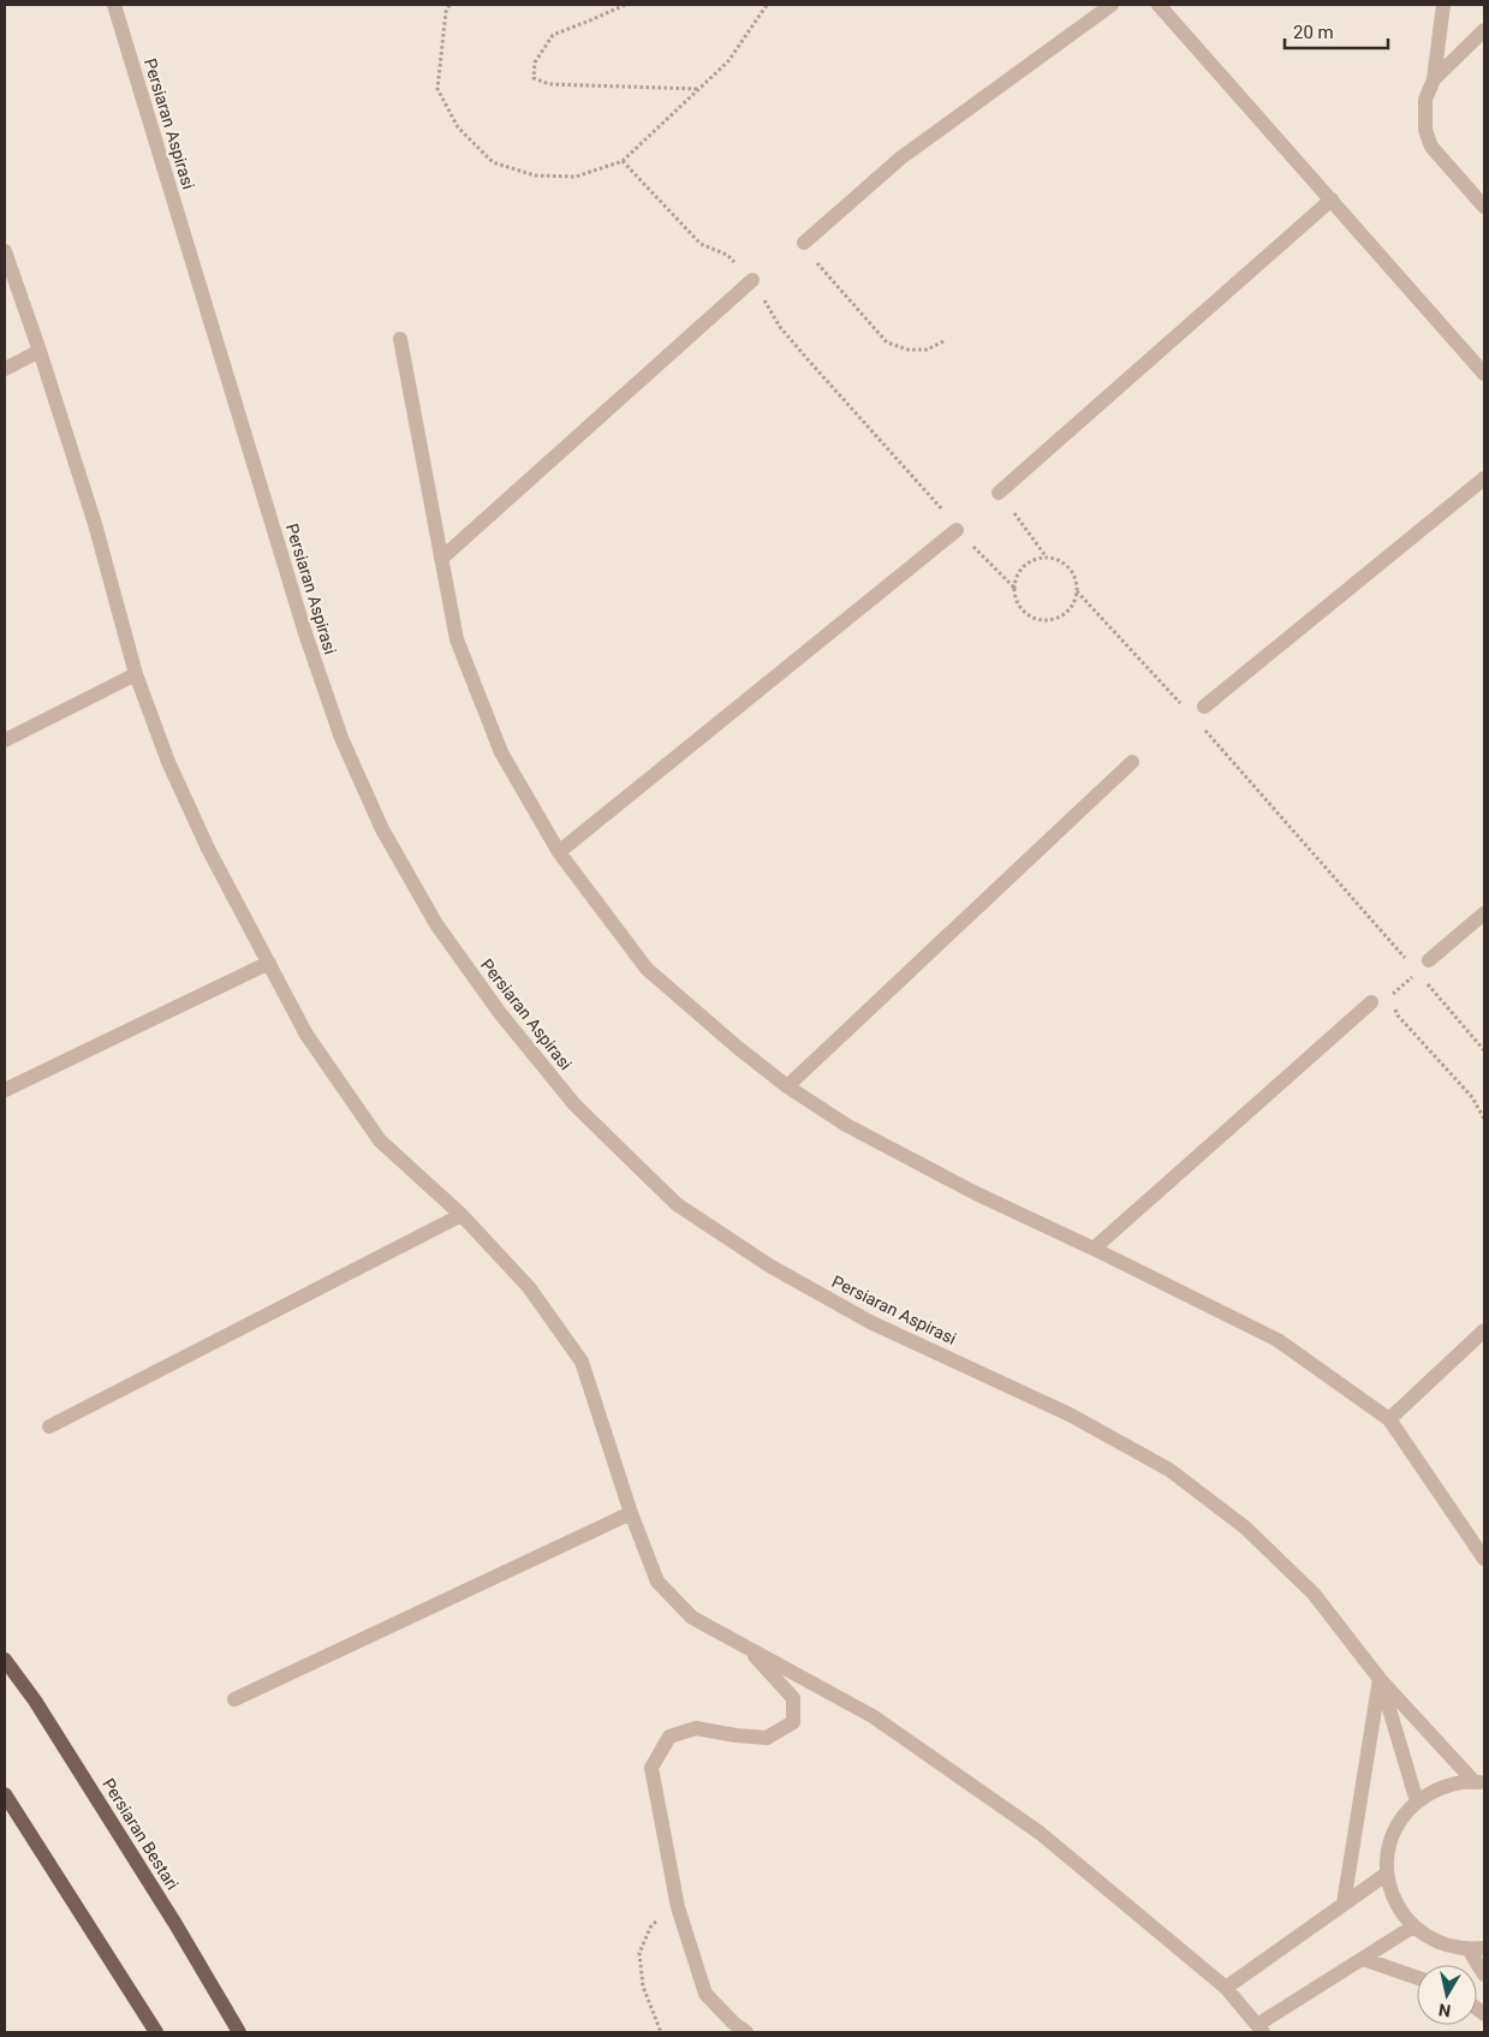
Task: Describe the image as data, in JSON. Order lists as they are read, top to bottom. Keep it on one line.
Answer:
{"streets":{"main road":["Persiaran Bestari"],"street":["Persiaran Aspirasi"]},"scale_bar":"20 m","north":"bottom"}
